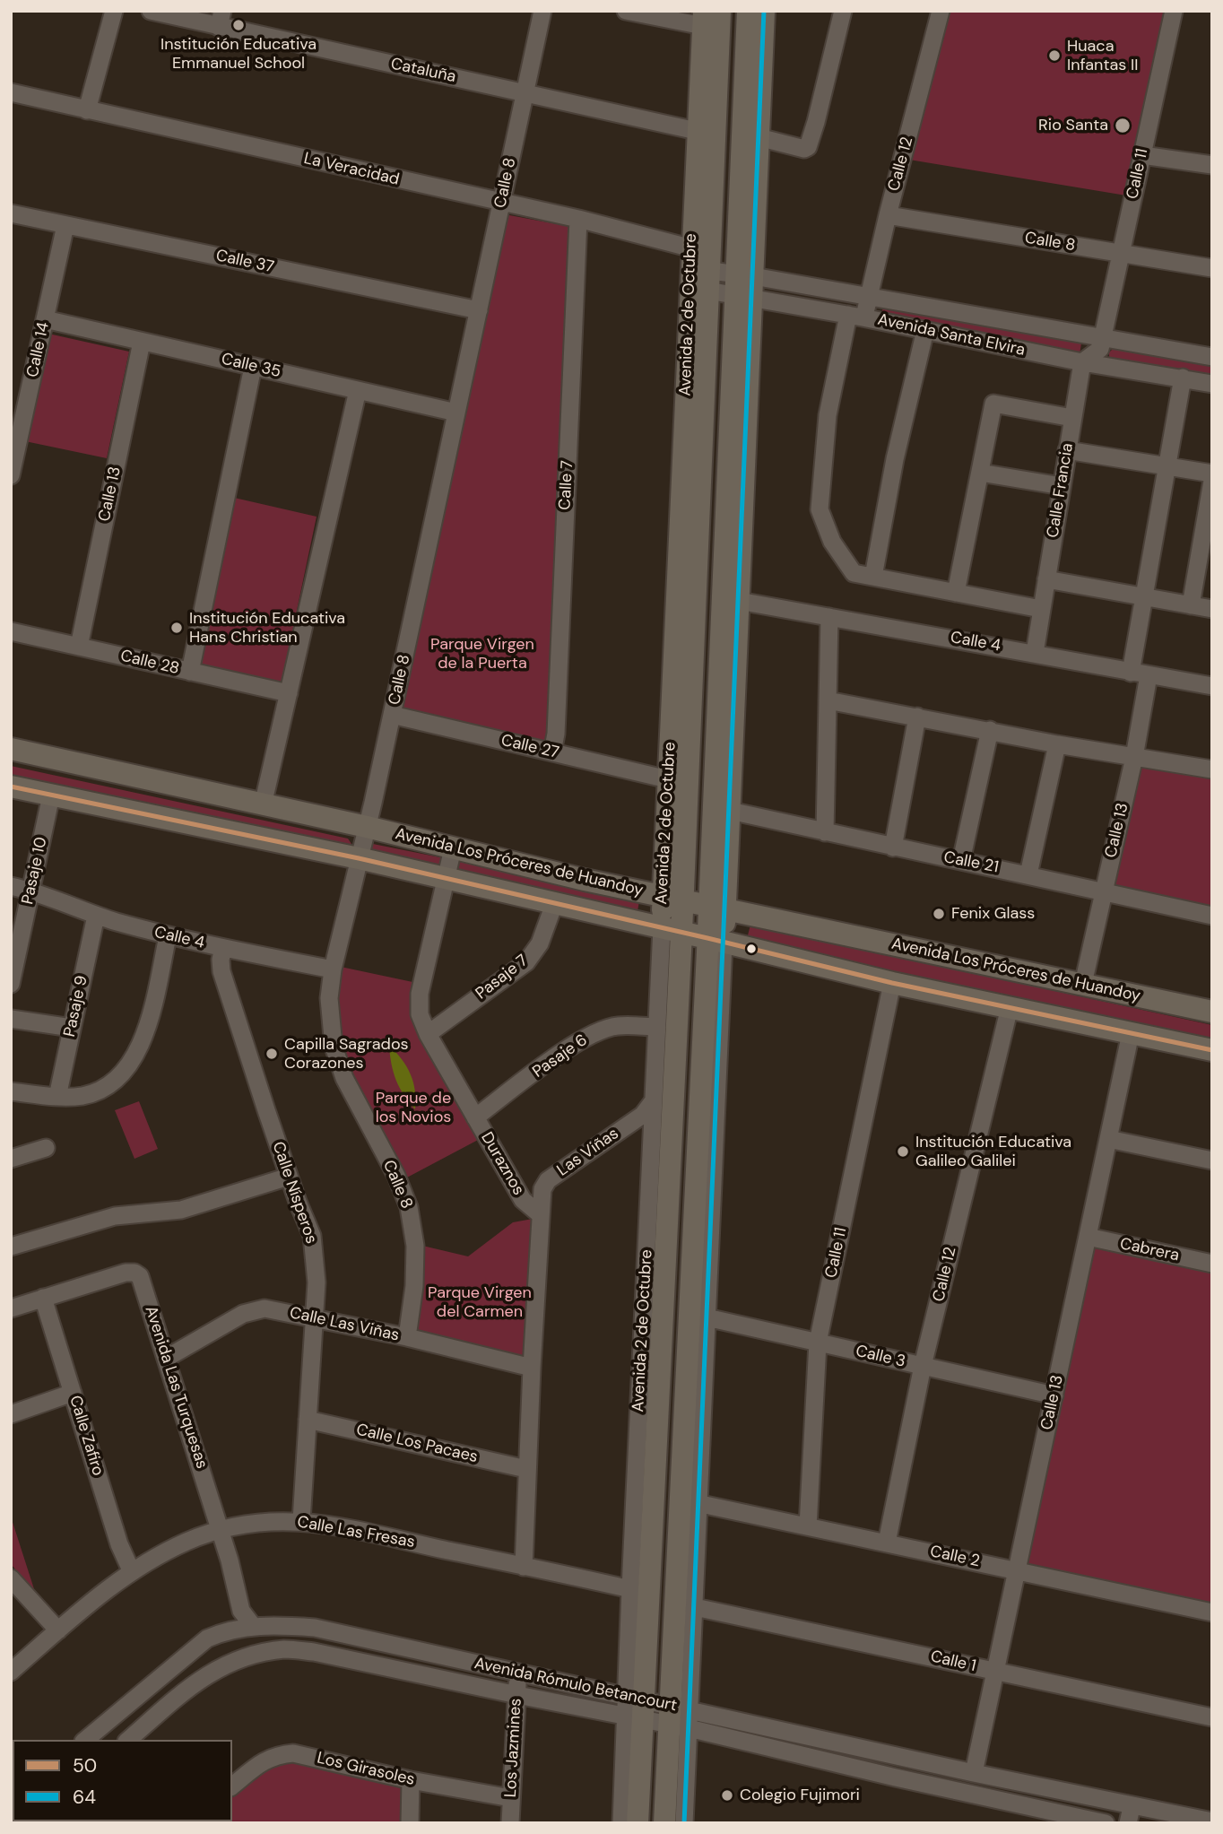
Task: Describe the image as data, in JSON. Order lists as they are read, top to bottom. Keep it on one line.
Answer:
{"streets":{"main road":["Avenida 2 de Octubre","Avenida Los Próceres de Huandoy"],"street":["Cataluña","Calle 12","La Veracidad","Calle 11","Calle 8","Calle 37","Avenida Santa Elvira","Calle 14","Calle 35","Calle 7","Calle Francia","Calle 13","Calle 4","Calle 28","Calle 27","Calle 21","Pasaje 10","Pasaje 7","Pasaje 9","Pasaje 6","Las Viñas","Duraznos","Calle Nísperos","Cabrera","Calle Las Viñas","Calle 3","Avenida Las Turquesas","Calle Zafiro","Calle Los Pacaes","Calle Las Fresas","Calle 2","Calle 1","Avenida Rómulo Betancourt","Los Jazmines","Los Girasoles"]},"crossings":[["Cataluña","Calle 8"],["Cataluña","Avenida 2 de Octubre"],["Calle 12","Calle 8"],["Calle 12","Avenida Santa Elvira"],["Calle 12","Avenida Los Próceres de Huandoy"],["Calle 12","Calle 3"],["Calle 12","Calle 2"],["La Veracidad","Calle 8"],["La Veracidad","Avenida 2 de Octubre"],["La Veracidad","Avenida Santa Elvira"],["La Veracidad","Calle 7"],["Calle 11","Calle 8"],["Calle 11","Avenida Santa Elvira"],["Calle 11","Calle Francia"],["Calle 11","Avenida Los Próceres de Huandoy"],["Calle 11","Calle 3"],["Calle 11","Calle 2"],["Calle 8","Calle 37"],["Calle 8","Calle 35"],["Calle 8","Calle 4"],["Calle 8","Calle 27"],["Calle 8","Avenida Los Próceres de Huandoy"],["Calle 8","Calle Las Viñas"],["Calle 37","Calle 14"],["Avenida 2 de Octubre","Avenida Santa Elvira"],["Avenida 2 de Octubre","Calle 27"],["Avenida 2 de Octubre","Avenida Los Próceres de Huandoy"],["Avenida 2 de Octubre","Pasaje 6"],["Avenida 2 de Octubre","Las Viñas"],["Avenida 2 de Octubre","Calle Las Fresas"],["Avenida 2 de Octubre","Avenida Rómulo Betancourt"],["Avenida Santa Elvira","Calle Francia"],["Calle 14","Calle 35"],["Calle 35","Calle 13"],["Calle 7","Calle 27"],["Calle Francia","Calle 4"],["Calle 13","Calle 4"],["Calle 13","Calle 28"],["Calle 13","Avenida Los Próceres de Huandoy"],["Calle 13","Calle 21"],["Calle 13","Cabrera"],["Calle 13","Calle 3"],["Calle 13","Calle 2"],["Calle 13","Calle 1"],["Calle 13","Avenida Rómulo Betancourt"],["Calle 4","Pasaje 10"],["Calle 4","Pasaje 9"],["Calle 4","Calle Nísperos"],["Avenida Los Próceres de Huandoy","Pasaje 10"],["Avenida Los Próceres de Huandoy","Pasaje 7"],["Avenida Los Próceres de Huandoy","Duraznos"],["Pasaje 7","Duraznos"],["Pasaje 6","Duraznos"],["Las Viñas","Duraznos"],["Calle Nísperos","Calle Las Viñas"],["Calle Nísperos","Calle Los Pacaes"],["Calle Nísperos","Calle Las Fresas"],["Calle Las Viñas","Avenida Las Turquesas"],["Avenida Las Turquesas","Calle Zafiro"],["Avenida Las Turquesas","Calle Las Fresas"],["Avenida Las Turquesas","Avenida Rómulo Betancourt"],["Calle Zafiro","Calle Las Fresas"],["Avenida Rómulo Betancourt","Los Jazmines"],["Los Jazmines","Los Girasoles"]],"parks":["Parque Virgen de la Puerta","Parque de los Novios","Parque Virgen del Carmen"],"places":["Institución Educativa Emmanuel School","Huaca Infantas II","Rio Santa","Institución Educativa Hans Christian","Fenix Glass","Capilla Sagrados Corazones","Institución Educativa Galileo Galilei","Colegio Fujimori"],"lines":["transit line 64","transit line 50"],"legend":["50","64"]}
